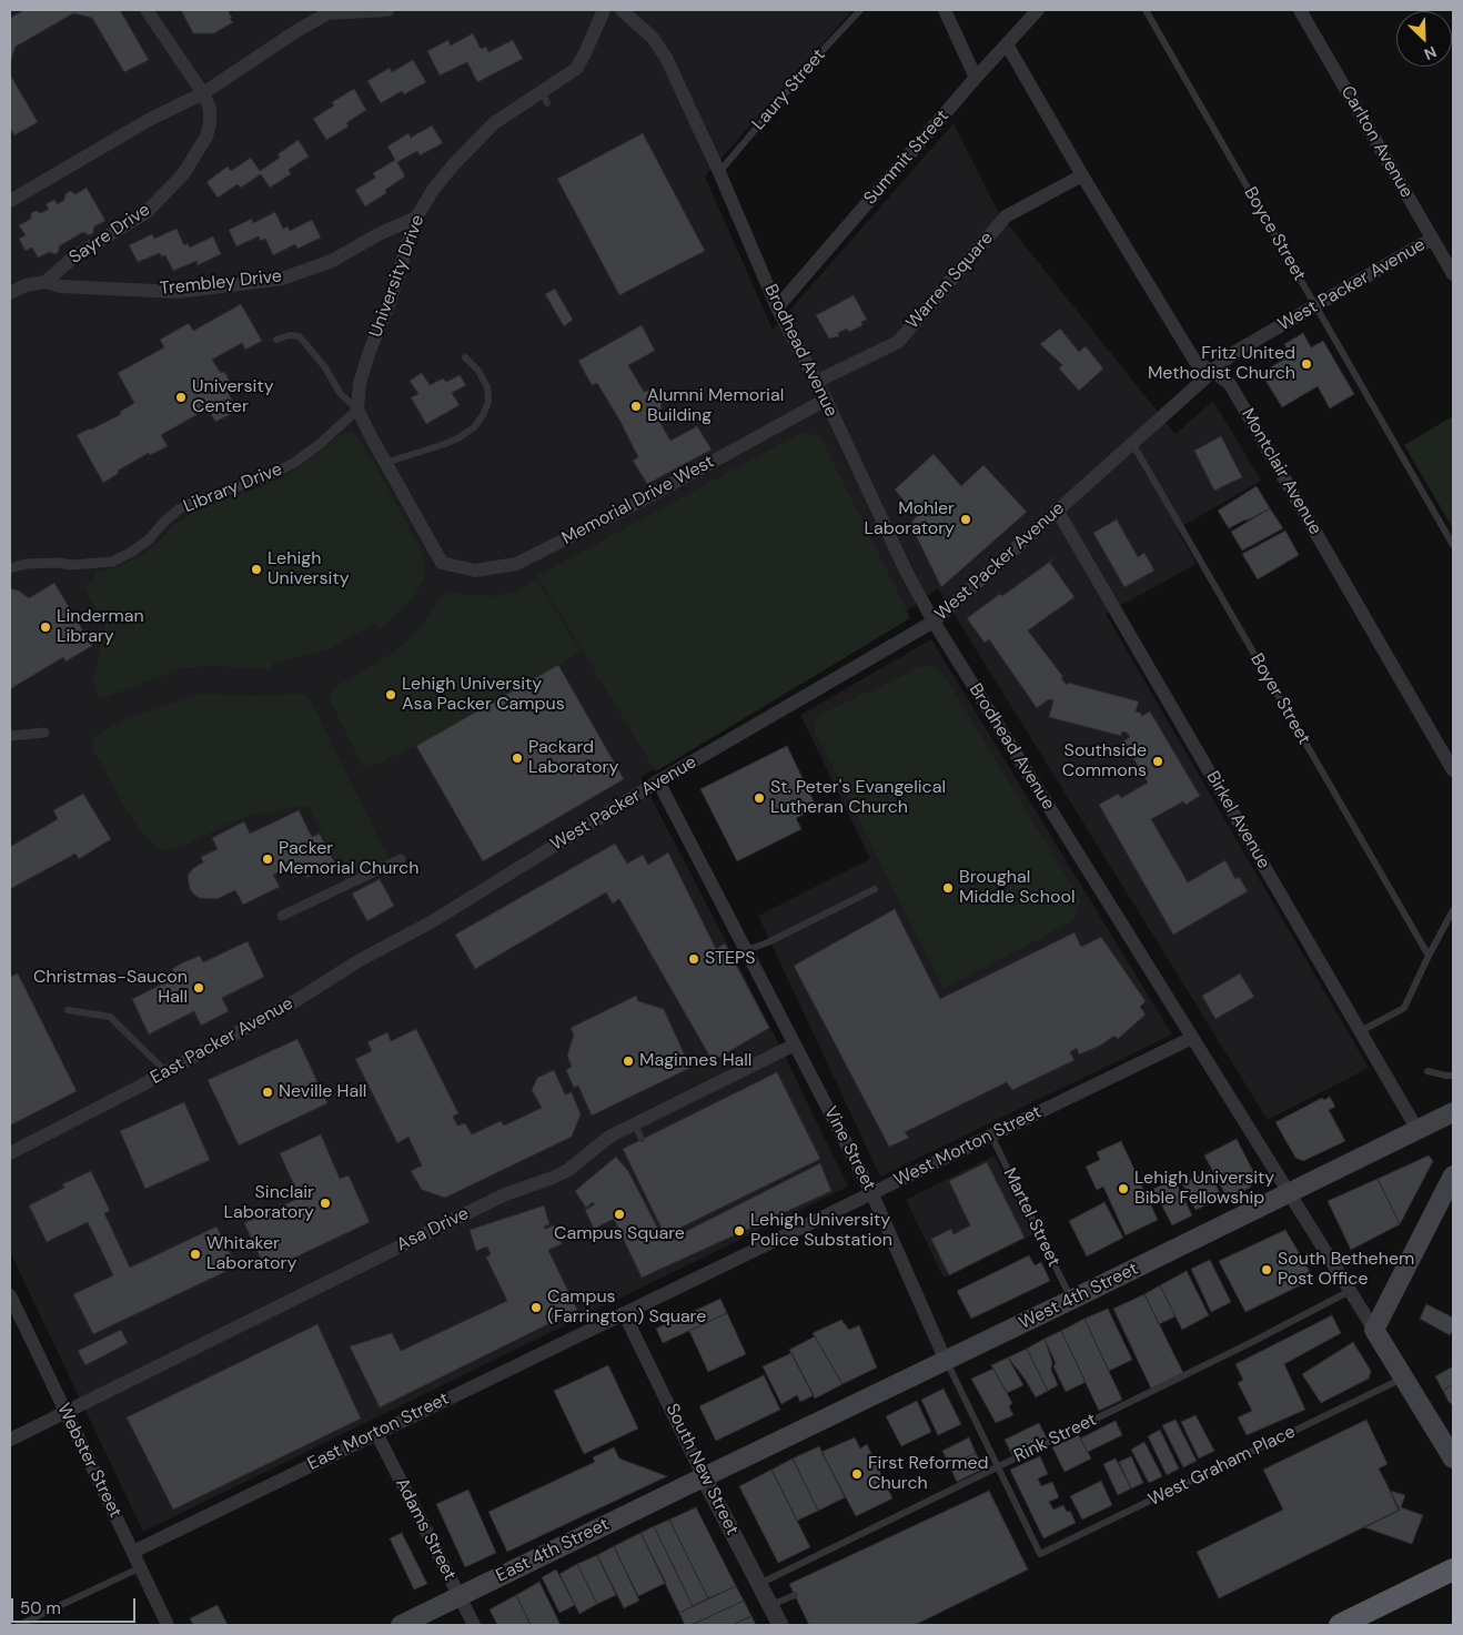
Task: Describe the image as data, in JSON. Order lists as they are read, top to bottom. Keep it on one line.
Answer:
{"streets":{"main road":["Brodhead Avenue","West 4th Street","East 4th Street"],"street":["Carlton Avenue","Summit Street","Sayre Drive","University Drive","Warren Square","Trembley Drive","West Packer Avenue","Montclair Avenue","Library Drive","Memorial Drive West","Birkel Avenue","East Packer Avenue","West Morton Street","Vine Street","Asa Drive","East Morton Street","Webster Street","South New Street","Adams Street"],"lane":["Laury Street","Boyce Street","Boyer Street","Martel Street","Rink Street","West Graham Place"]},"crossings":[["Laury Street","Brodhead Avenue"],["Carlton Avenue","West Packer Avenue"],["Summit Street","Brodhead Avenue"],["Summit Street","Montclair Avenue"],["Sayre Drive","Trembley Drive"],["Boyce Street","West Packer Avenue"],["University Drive","Trembley Drive"],["University Drive","Library Drive"],["Warren Square","Brodhead Avenue"],["Warren Square","Montclair Avenue"],["West Packer Avenue","Brodhead Avenue"],["West Packer Avenue","Montclair Avenue"],["West Packer Avenue","Boyer Street"],["West Packer Avenue","Birkel Avenue"],["West Packer Avenue","East Packer Avenue"],["West Packer Avenue","Vine Street"],["Brodhead Avenue","Memorial Drive West"],["Brodhead Avenue","West Morton Street"],["Brodhead Avenue","West 4th Street"],["Brodhead Avenue","Rink Street"],["Brodhead Avenue","West Graham Place"],["Birkel Avenue","West 4th Street"],["West Morton Street","Vine Street"],["West Morton Street","Martel Street"],["West Morton Street","East Morton Street"],["West Morton Street","South New Street"],["Vine Street","Asa Drive"],["Vine Street","West 4th Street"],["Vine Street","Rink Street"],["Vine Street","West Graham Place"],["Martel Street","West 4th Street"],["Asa Drive","Webster Street"],["West 4th Street","South New Street"],["West 4th Street","East 4th Street"],["East Morton Street","Webster Street"],["East Morton Street","South New Street"],["East Morton Street","Adams Street"],["Rink Street","South New Street"],["South New Street","East 4th Street"],["Adams Street","East 4th Street"]],"places":["Fritz United Methodist Church","University Center","Alumni Memorial Building","Mohler Laboratory","Lehigh University","Linderman Library","Lehigh University Asa Packer Campus","Packard Laboratory","Southside Commons","St. Peter's Evangelical Lutheran Church","Packer Memorial Church","Broughal Middle School","STEPS","Christmas-Saucon Hall","Maginnes Hall","Neville Hall","Lehigh University Bible Fellowship","Sinclair Laboratory","Campus Square","Lehigh University Police Substation","Whitaker Laboratory","South Bethehem Post Office","Campus (Farrington) Square","First Reformed Church"],"scale_bar":"50 m","north":"bottom right"}
